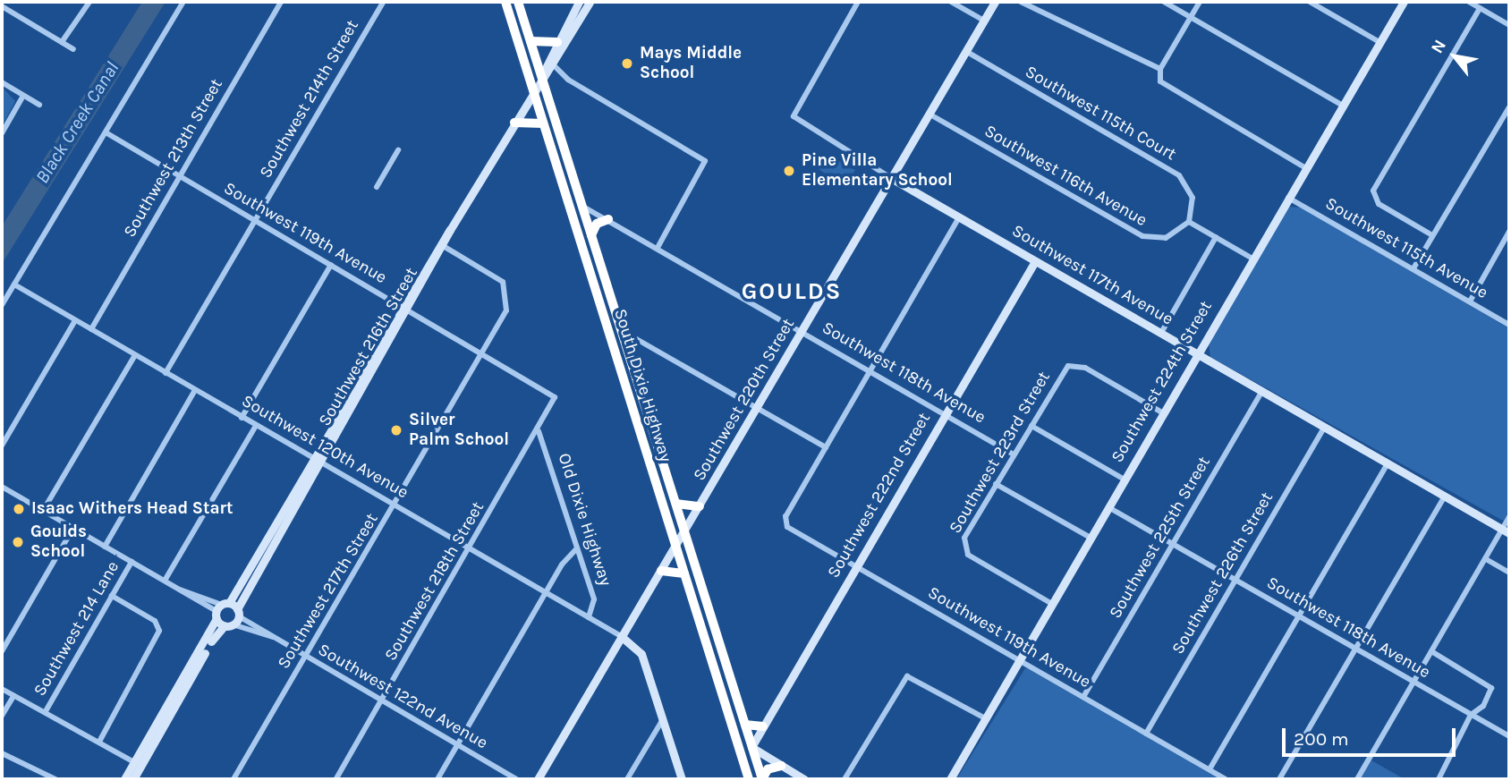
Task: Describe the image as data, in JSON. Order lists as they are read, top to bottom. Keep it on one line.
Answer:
{"streets":{"highway":["South Dixie Highway"],"street":["Southwest 214th Street","Southwest 115th Court","Southwest 213th Street","Southwest 116th Avenue","Southwest 119th Avenue","Southwest 115th Avenue","Southwest 117th Avenue","Southwest 216th Street","Southwest 118th Avenue","Southwest 224th Street","Southwest 220th Street","Southwest 120th Avenue","Southwest 223rd Street","Southwest 222nd Street","Old Dixie Highway","Southwest 225th Street","Southwest 226th Street","Southwest 218th Street","Southwest 217th Street","Southwest 214 Lane","Southwest 122nd Avenue"]},"crossings":[["Southwest 214th Street","Southwest 119th Avenue"],["Southwest 214th Street","Southwest 120th Avenue"],["Southwest 115th Court","Southwest 116th Avenue"],["Southwest 115th Court","Southwest 220th Street"],["Southwest 213th Street","Southwest 119th Avenue"],["Southwest 213th Street","Southwest 120th Avenue"],["Southwest 116th Avenue","Southwest 220th Street"],["Southwest 119th Avenue","Southwest 216th Street"],["Southwest 119th Avenue","Southwest 224th Street"],["Southwest 119th Avenue","Southwest 222nd Street"],["Southwest 119th Avenue","Southwest 225th Street"],["Southwest 119th Avenue","Southwest 226th Street"],["Southwest 119th Avenue","Southwest 218th Street"],["Southwest 119th Avenue","Southwest 217th Street"],["Southwest 115th Avenue","Southwest 224th Street"],["Southwest 117th Avenue","Southwest 224th Street"],["Southwest 117th Avenue","Southwest 220th Street"],["Southwest 117th Avenue","Southwest 222nd Street"],["Southwest 117th Avenue","Southwest 225th Street"],["Southwest 117th Avenue","Southwest 226th Street"],["Southwest 216th Street","South Dixie Highway"],["Southwest 216th Street","Southwest 120th Avenue"],["Southwest 216th Street","Southwest 217th Street"],["Southwest 216th Street","Southwest 122nd Avenue"],["Southwest 118th Avenue","Southwest 224th Street"],["Southwest 118th Avenue","South Dixie Highway"],["Southwest 118th Avenue","Southwest 220th Street"],["Southwest 118th Avenue","Southwest 223rd Street"],["Southwest 118th Avenue","Southwest 222nd Street"],["Southwest 118th Avenue","Southwest 225th Street"],["Southwest 118th Avenue","Southwest 226th Street"],["Southwest 224th Street","Southwest 223rd Street"],["South Dixie Highway","Southwest 220th Street"],["South Dixie Highway","Southwest 222nd Street"],["Southwest 220th Street","Southwest 120th Avenue"],["Southwest 120th Avenue","Old Dixie Highway"],["Southwest 120th Avenue","Southwest 218th Street"],["Southwest 120th Avenue","Southwest 217th Street"],["Old Dixie Highway","Southwest 218th Street"],["Southwest 218th Street","Southwest 122nd Avenue"],["Southwest 217th Street","Southwest 122nd Avenue"]],"districts":["GOULDS"],"water":["Black Creek Canal"],"places":["Mays Middle School","Pine Villa Elementary School","Silver Palm School","Isaac Withers Head Start","Goulds School"],"scale_bar":"200 m","north":"top left"}
